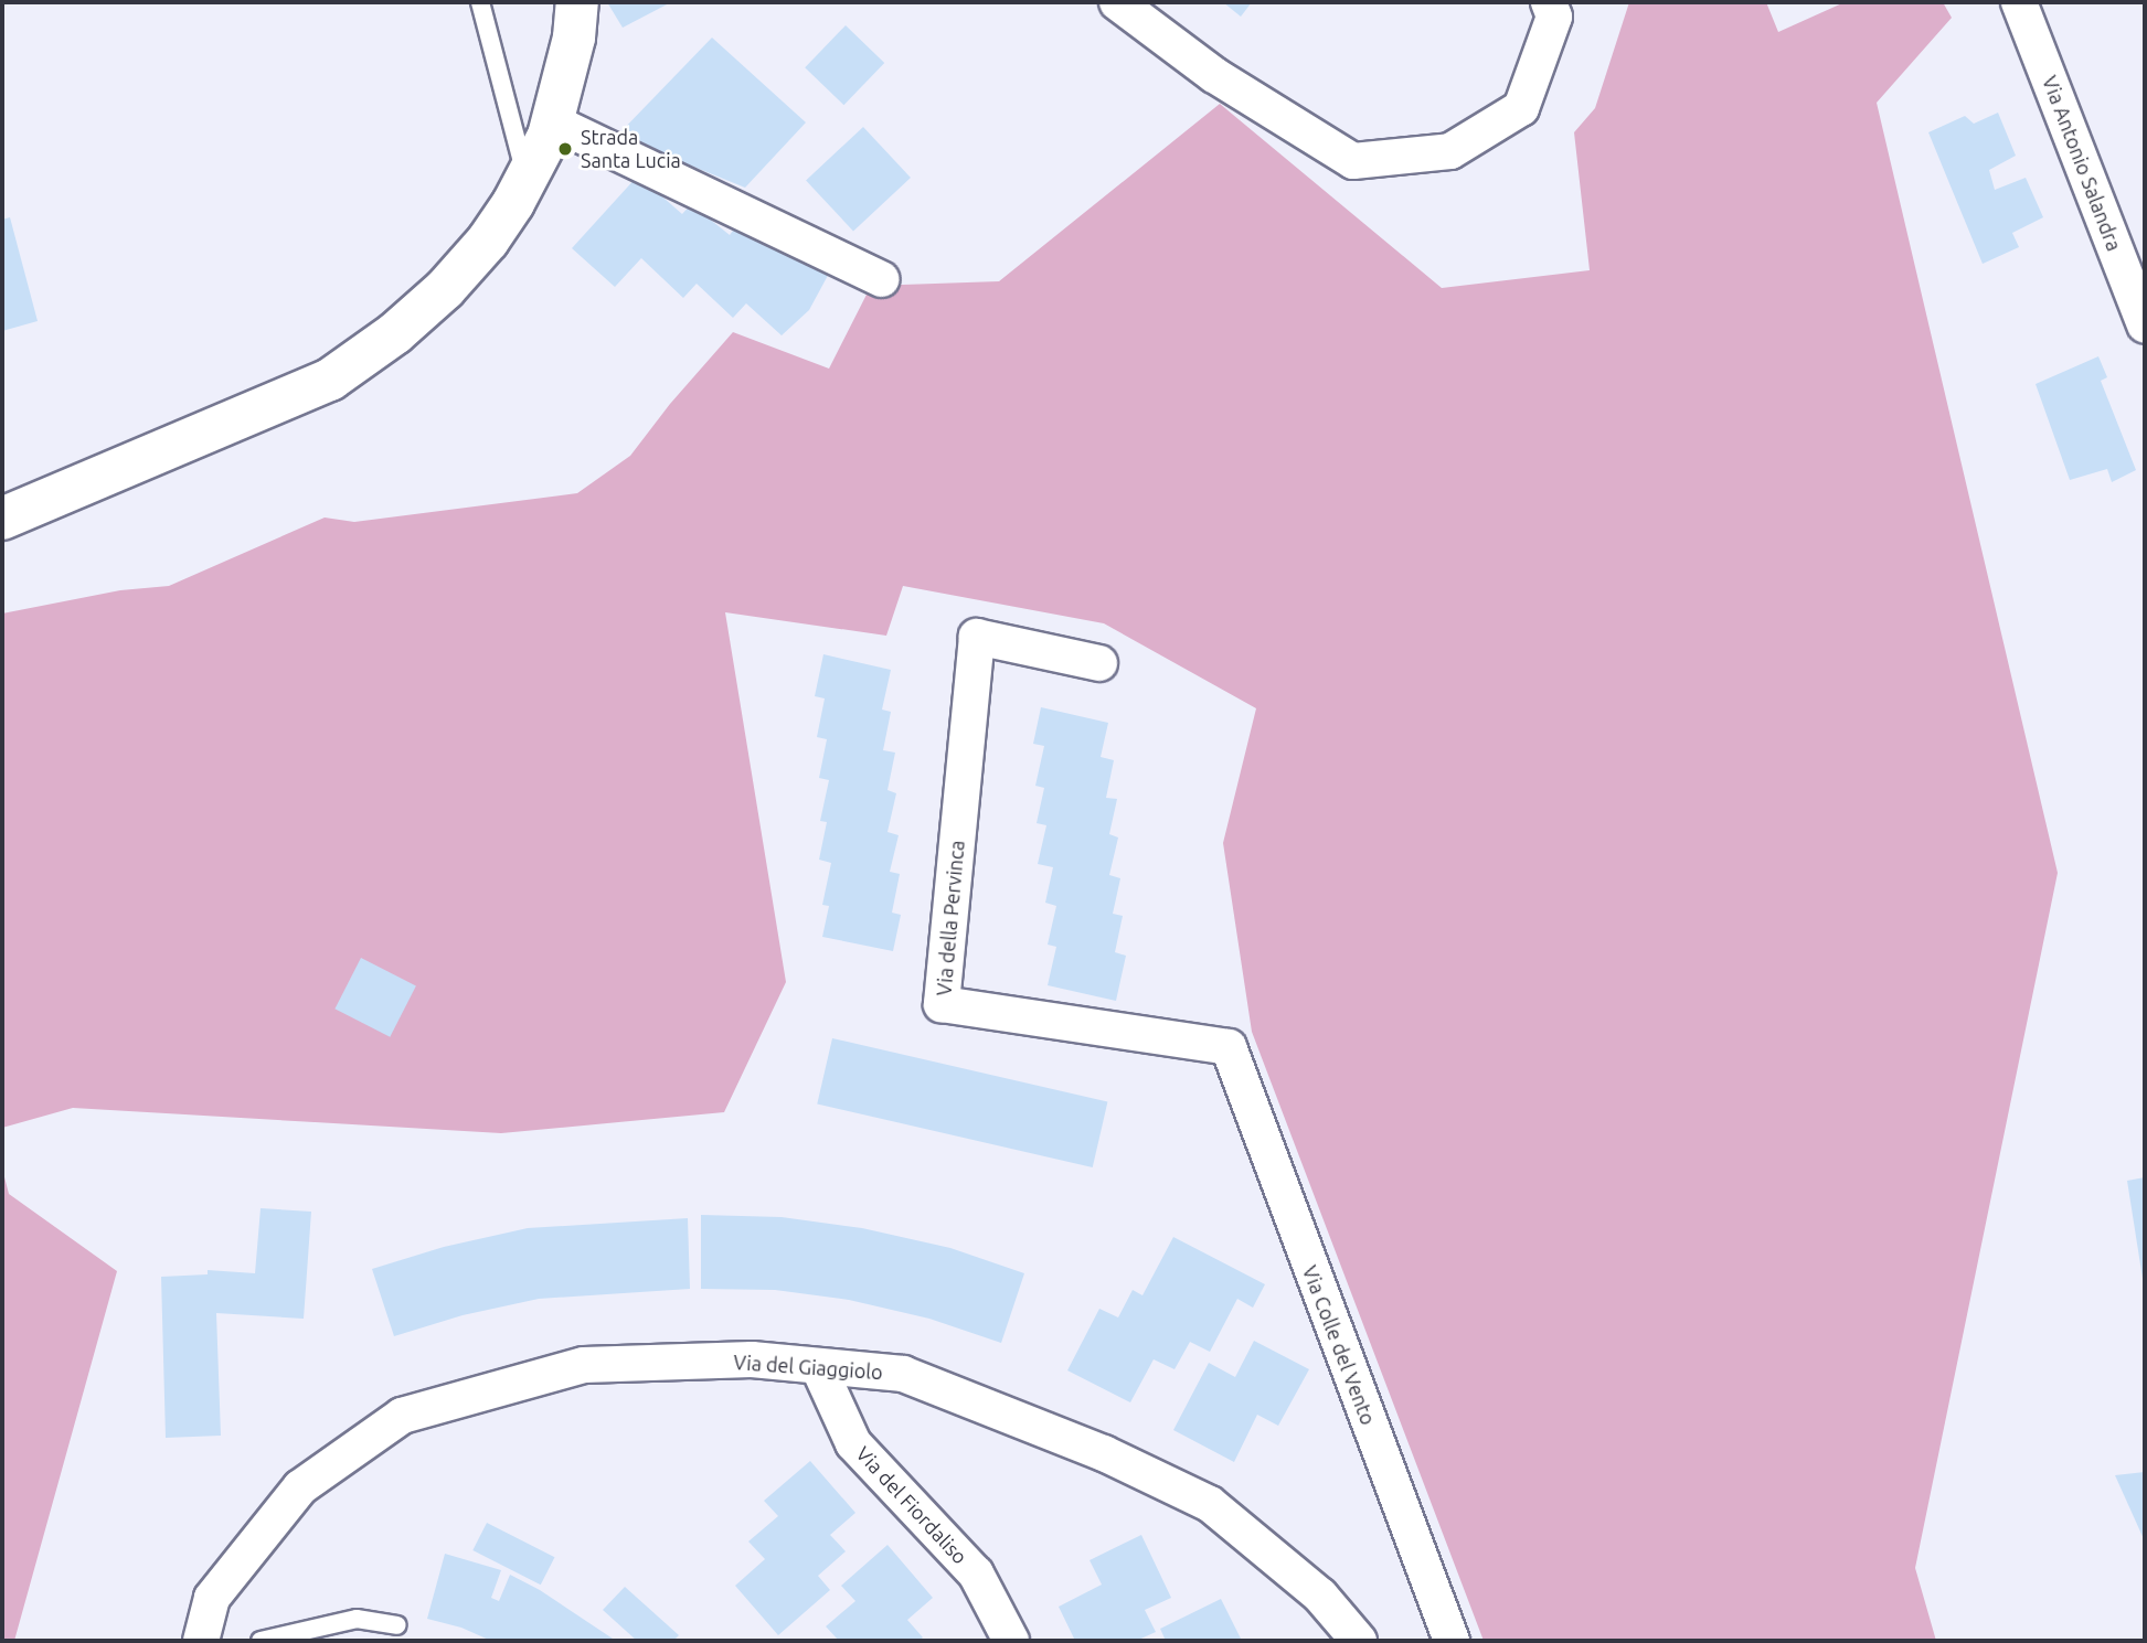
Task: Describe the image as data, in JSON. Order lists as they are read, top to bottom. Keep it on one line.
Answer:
{"streets":{"street":["Via Antonio Salandra","Via della Pervinca","Via Colle del Vento","Via del Giaggiolo","Via del Fiordaliso"]},"crossings":[["Via della Pervinca","Via Colle del Vento"],["Via del Giaggiolo","Via del Fiordaliso"]],"places":["Strada Santa Lucia"]}
